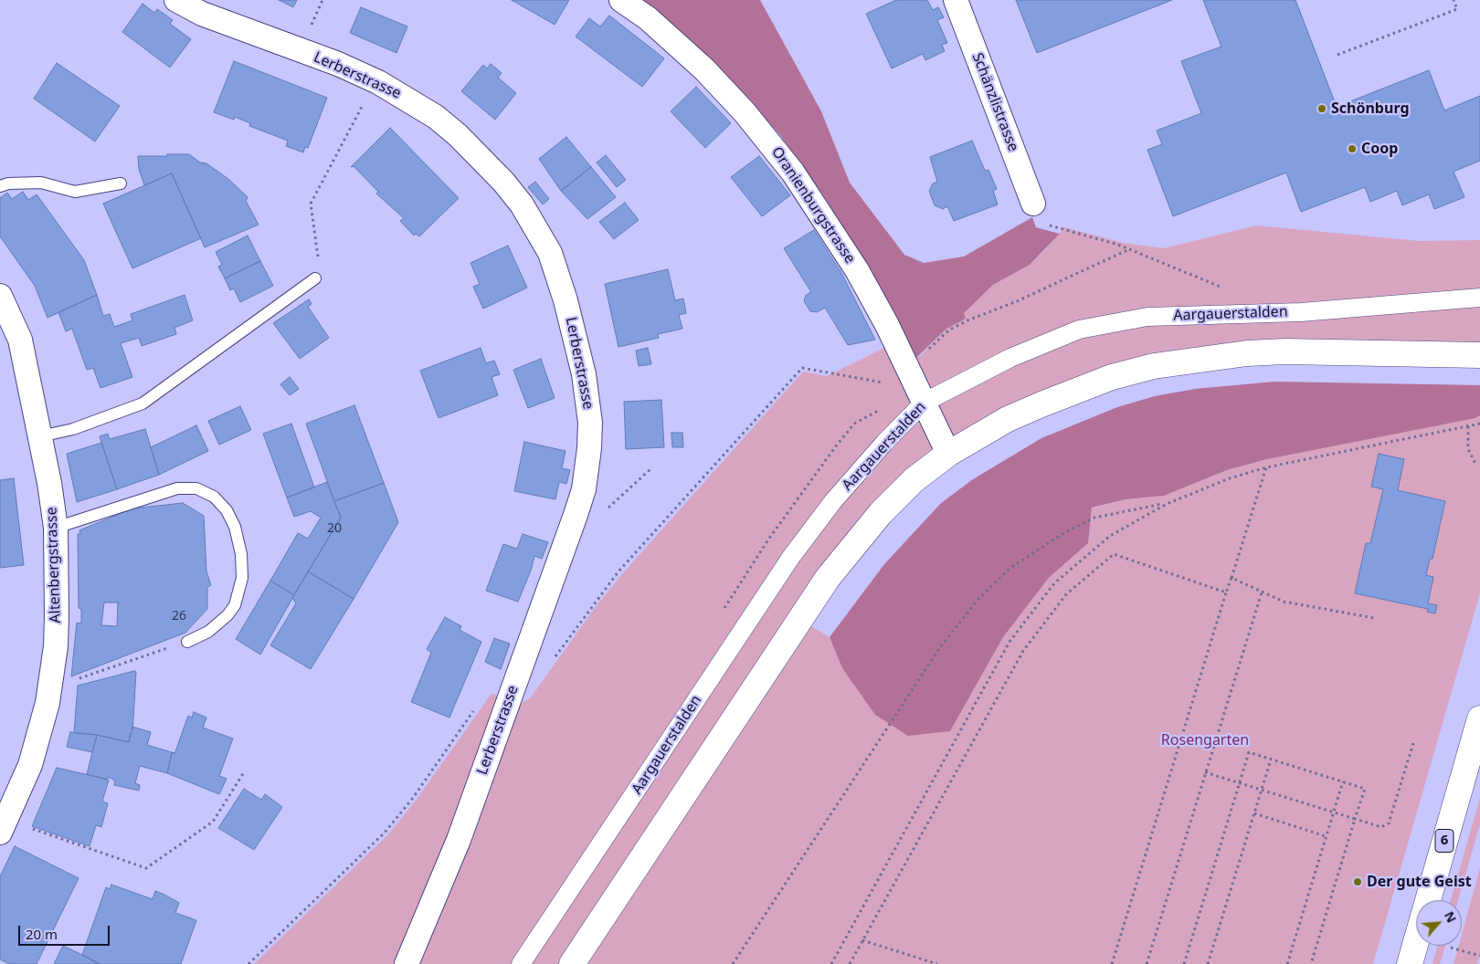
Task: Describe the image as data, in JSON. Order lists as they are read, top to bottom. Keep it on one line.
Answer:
{"streets":{"main road":["6"],"street":["Lerberstrasse","Schänzlistrasse","Oranienburgstrasse","Aargauerstalden","Altenbergstrasse"]},"crossings":[["Oranienburgstrasse","Aargauerstalden"]],"parks":["Rosengarten"],"places":["Schönburg","Coop","Der gute Geist"],"house_numbers":["20","26"],"scale_bar":"20 m","north":"top right"}
